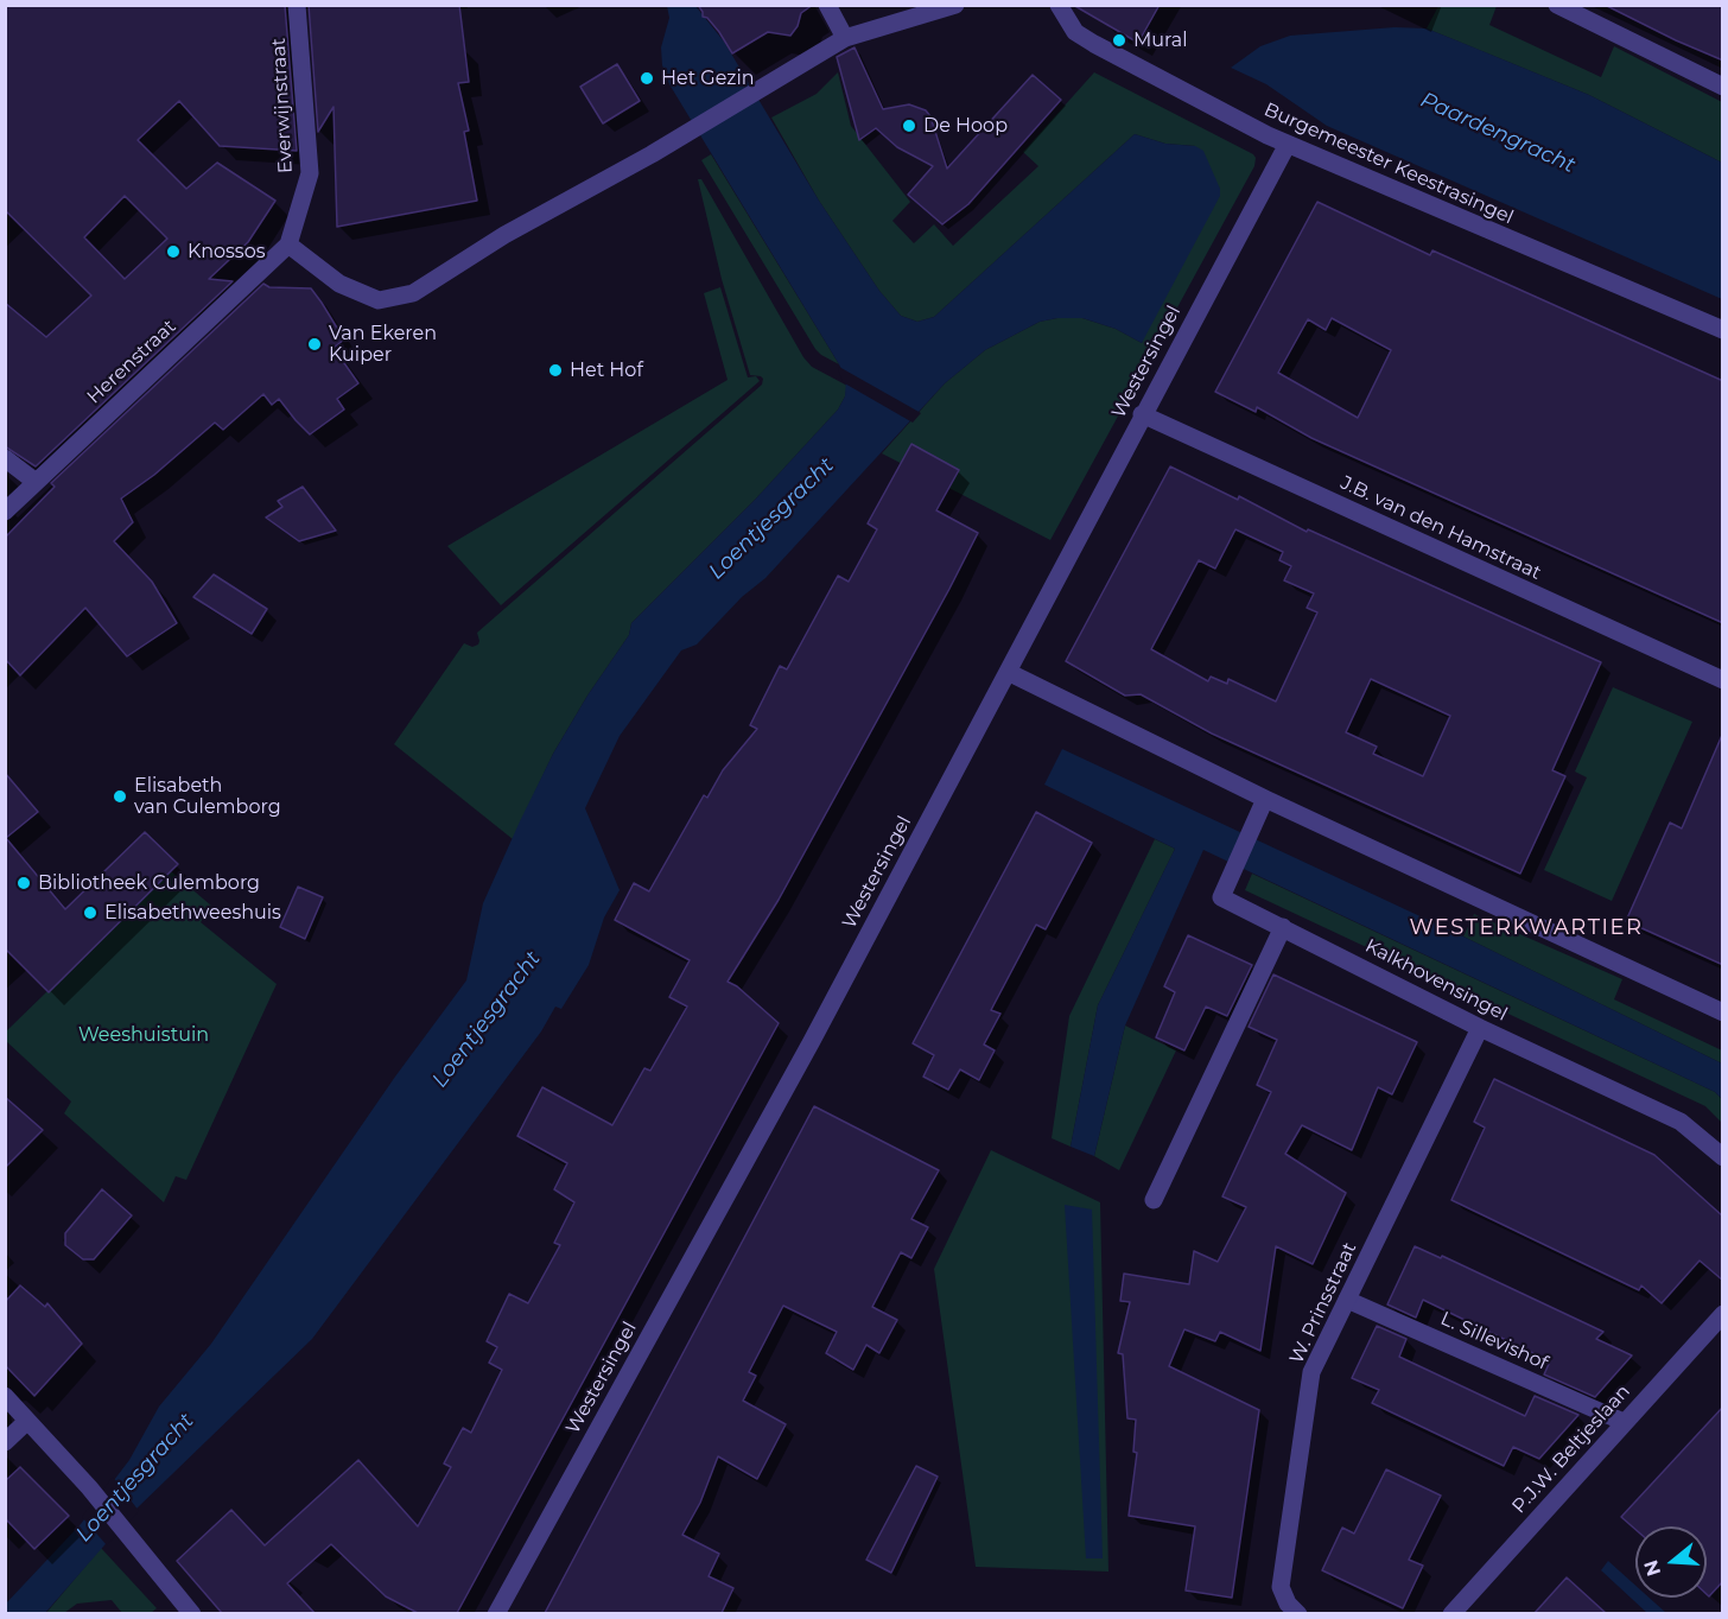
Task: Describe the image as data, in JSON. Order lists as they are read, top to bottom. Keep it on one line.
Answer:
{"streets":{"street":["Everwijnstraat","Burgemeester Keestrasingel","Herenstraat","Westersingel","J.B. van den Hamstraat","Kalkhovensingel","W. Prinsstraat","L. Sillevishof","P.J.W. Beltjeslaan"]},"crossings":[["Everwijnstraat","Herenstraat"],["Burgemeester Keestrasingel","Westersingel"],["Westersingel","J.B. van den Hamstraat"],["Kalkhovensingel","W. Prinsstraat"],["W. Prinsstraat","L. Sillevishof"],["L. Sillevishof","P.J.W. Beltjeslaan"]],"districts":["WESTERKWARTIER"],"water":["Paardengracht","Loentjesgracht"],"parks":["Weeshuistuin"],"places":["Mural","Het Gezin","De Hoop","Knossos","Van Ekeren Kuiper","Het Hof","Elisabeth van Culemborg","Bibliotheek Culemborg","Elisabethweeshuis"],"north":"left"}
